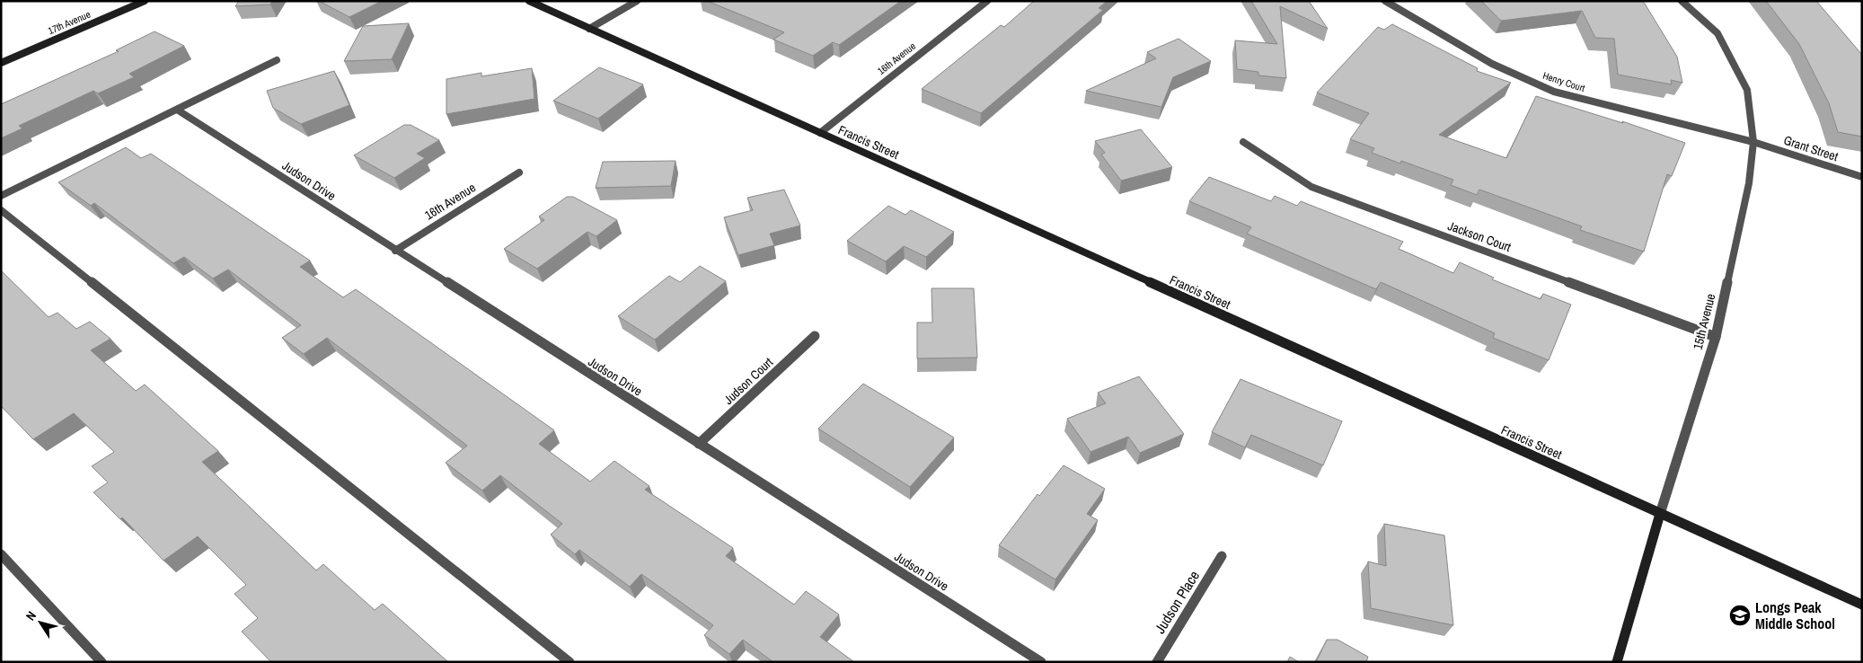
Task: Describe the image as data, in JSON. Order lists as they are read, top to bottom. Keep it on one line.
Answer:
{"streets":{"street":["17th Avenue","16th Avenue","Henry Court","Francis Street","Grant Street","Judson Drive","Jackson Court","15th Avenue","Judson Court","Judson Place"]},"crossings":[["16th Avenue","Francis Street"],["16th Avenue","Judson Drive"],["Henry Court","Grant Street"],["Henry Court","15th Avenue"],["Francis Street","15th Avenue"],["Grant Street","15th Avenue"],["Judson Drive","Judson Court"],["Jackson Court","15th Avenue"]],"places":{"school or university":["Longs Peak Middle School"]},"north":"top left"}
